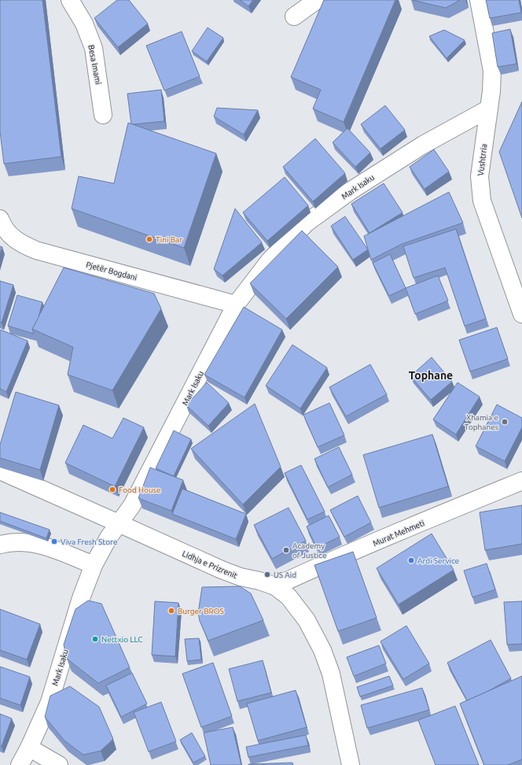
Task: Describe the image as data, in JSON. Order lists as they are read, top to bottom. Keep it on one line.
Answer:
{"streets":{"street":["Besa Imami","Vushtrria","Mark Isaku","Pjetër Bogdani","Murat Mehmeti","Lidhja e Prizrenit"]},"crossings":[["Vushtrria","Mark Isaku"],["Mark Isaku","Pjetër Bogdani"],["Mark Isaku","Lidhja e Prizrenit"],["Murat Mehmeti","Lidhja e Prizrenit"]],"districts":["Tophane"],"places":["Tini Bar","Xhamia e Tophanes","Food House","Viva Fresh Store","Academy of Justice","Ardi Service","US Aid","Burger BROS","Nettxio LLC"]}
